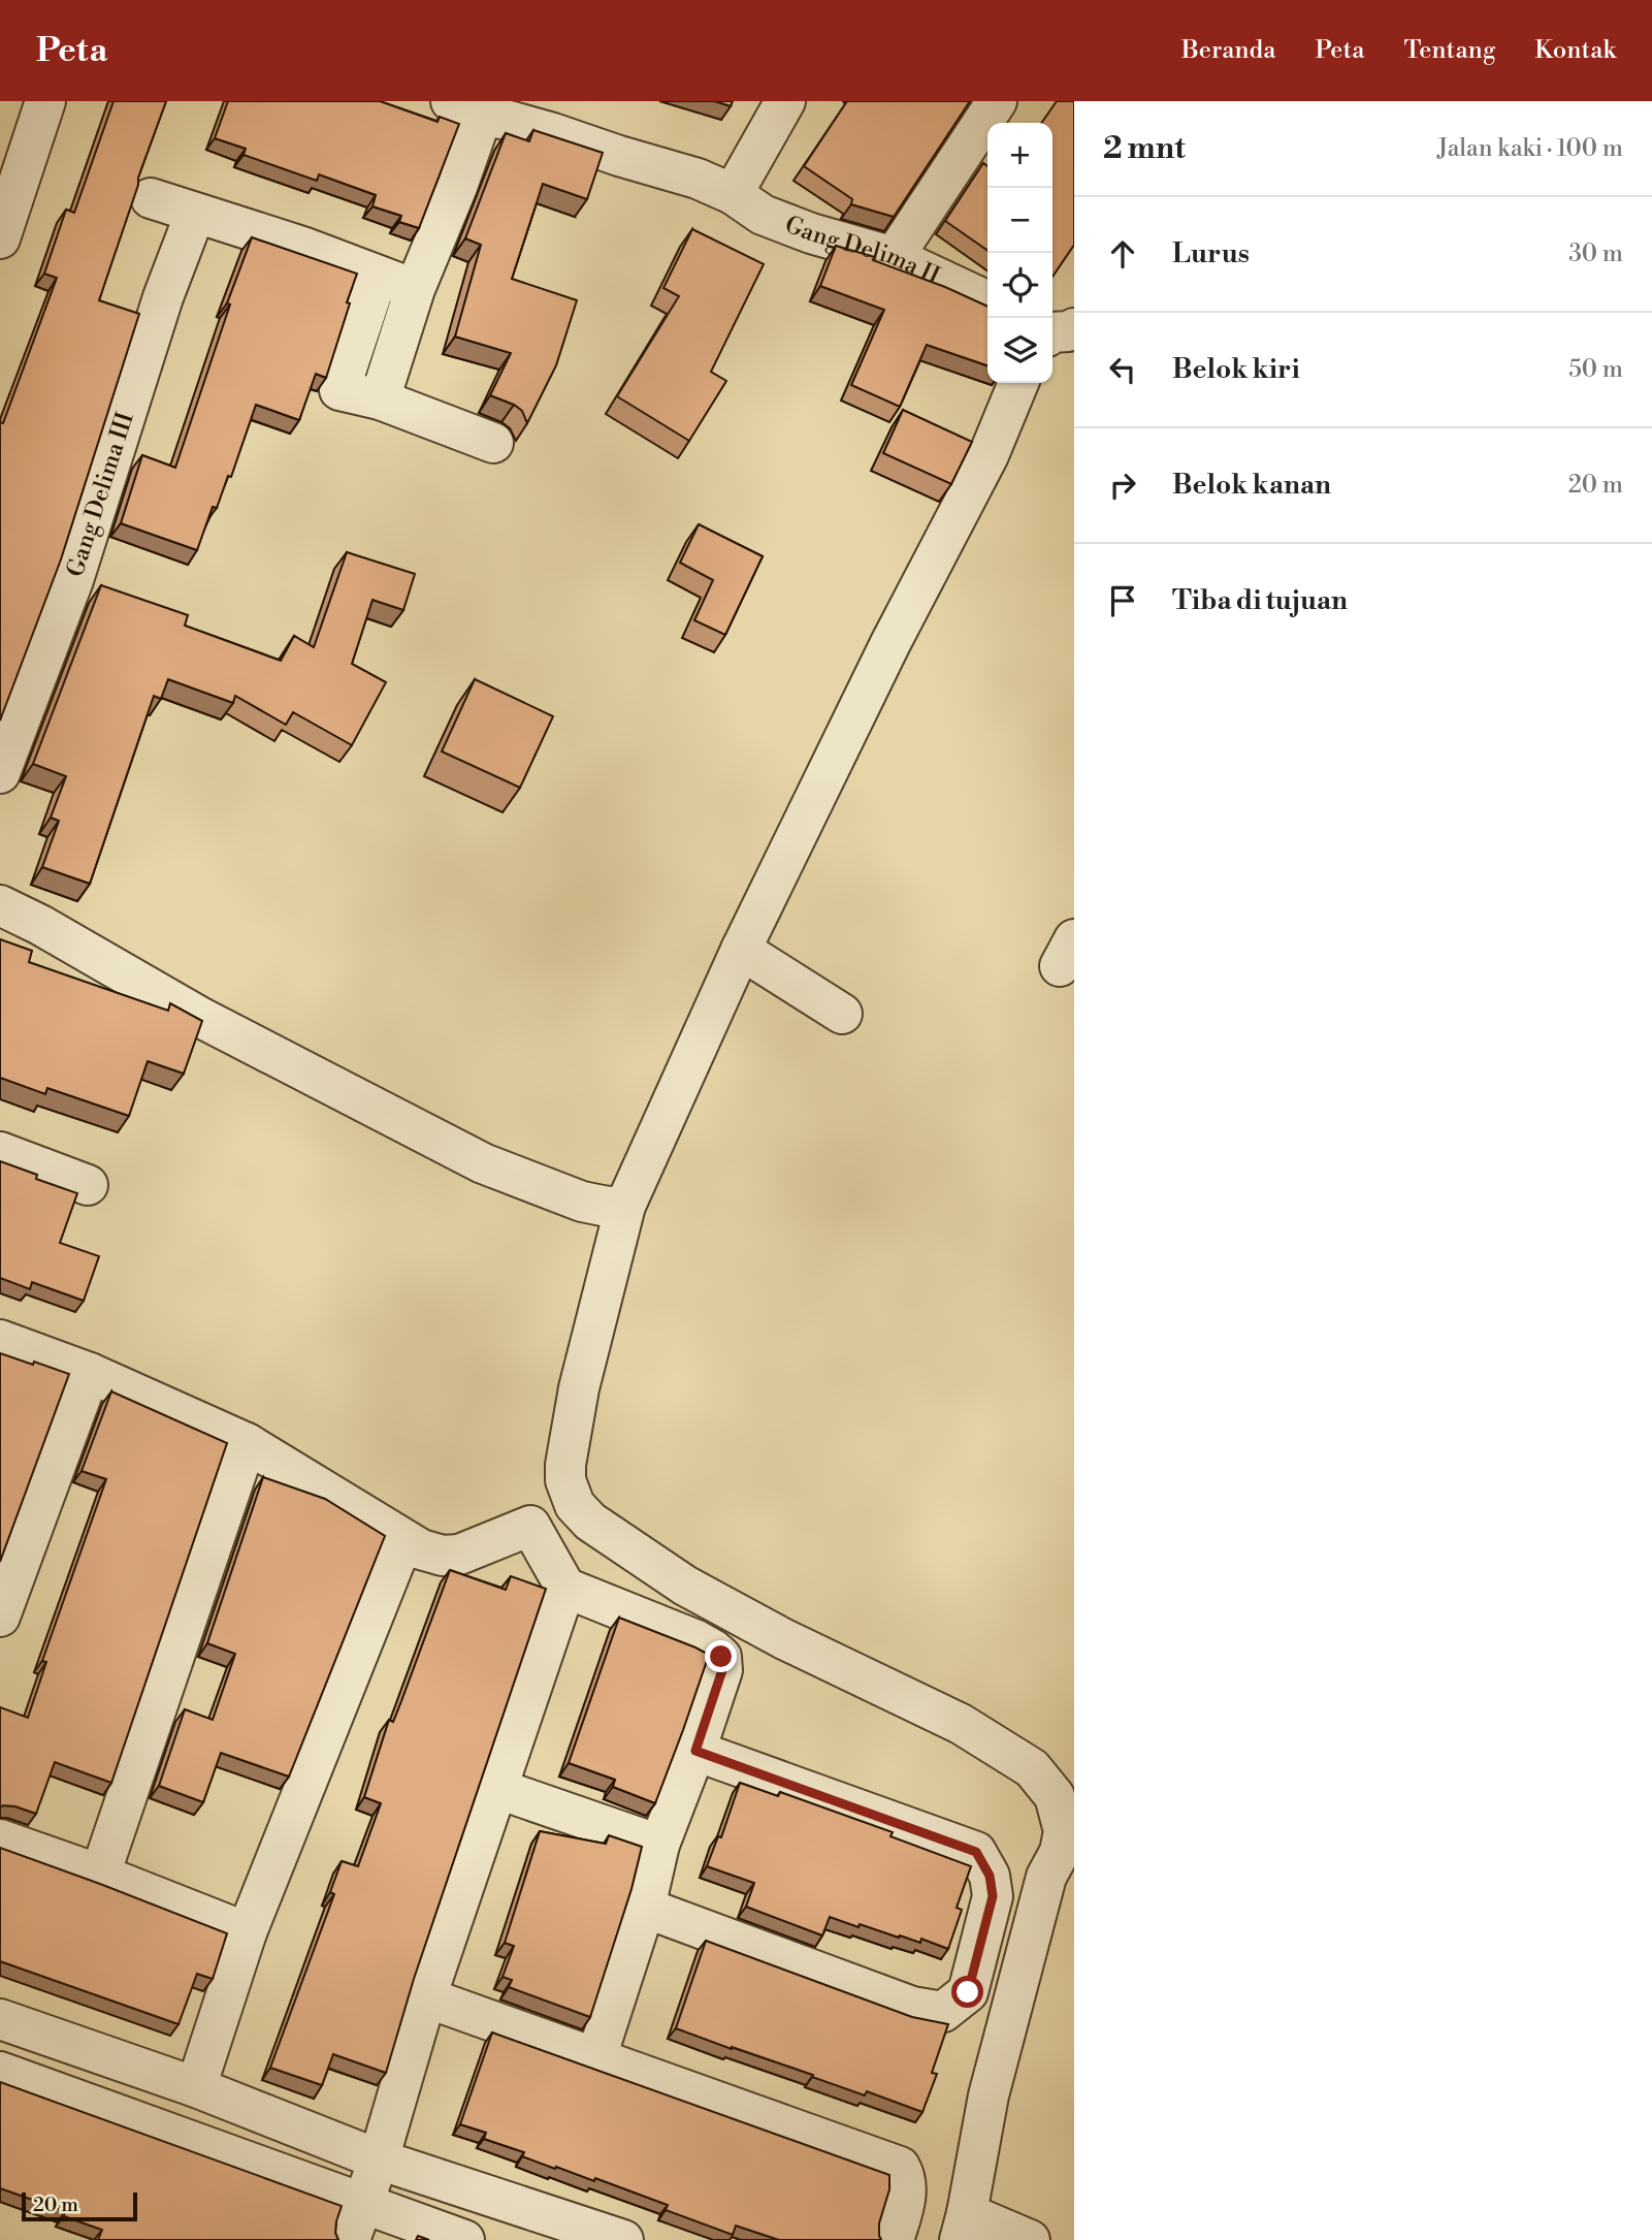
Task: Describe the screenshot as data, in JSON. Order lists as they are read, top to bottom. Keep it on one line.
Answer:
{"streets":{"street":["Gang Delima II","Gang Delima III"]},"scale_bar":"20 m","page":{"header":"Peta","nav":["Beranda","Peta","Tentang","Kontak"],"heading":["2 mnt","Jalan kaki · 100 m"],"map_buttons":["+","−"],"list":[["Lurus","30 m"],["Belok kiri","50 m"],["Belok kanan","20 m"],"Tiba di tujuan"],"scale":"20 m"}}
